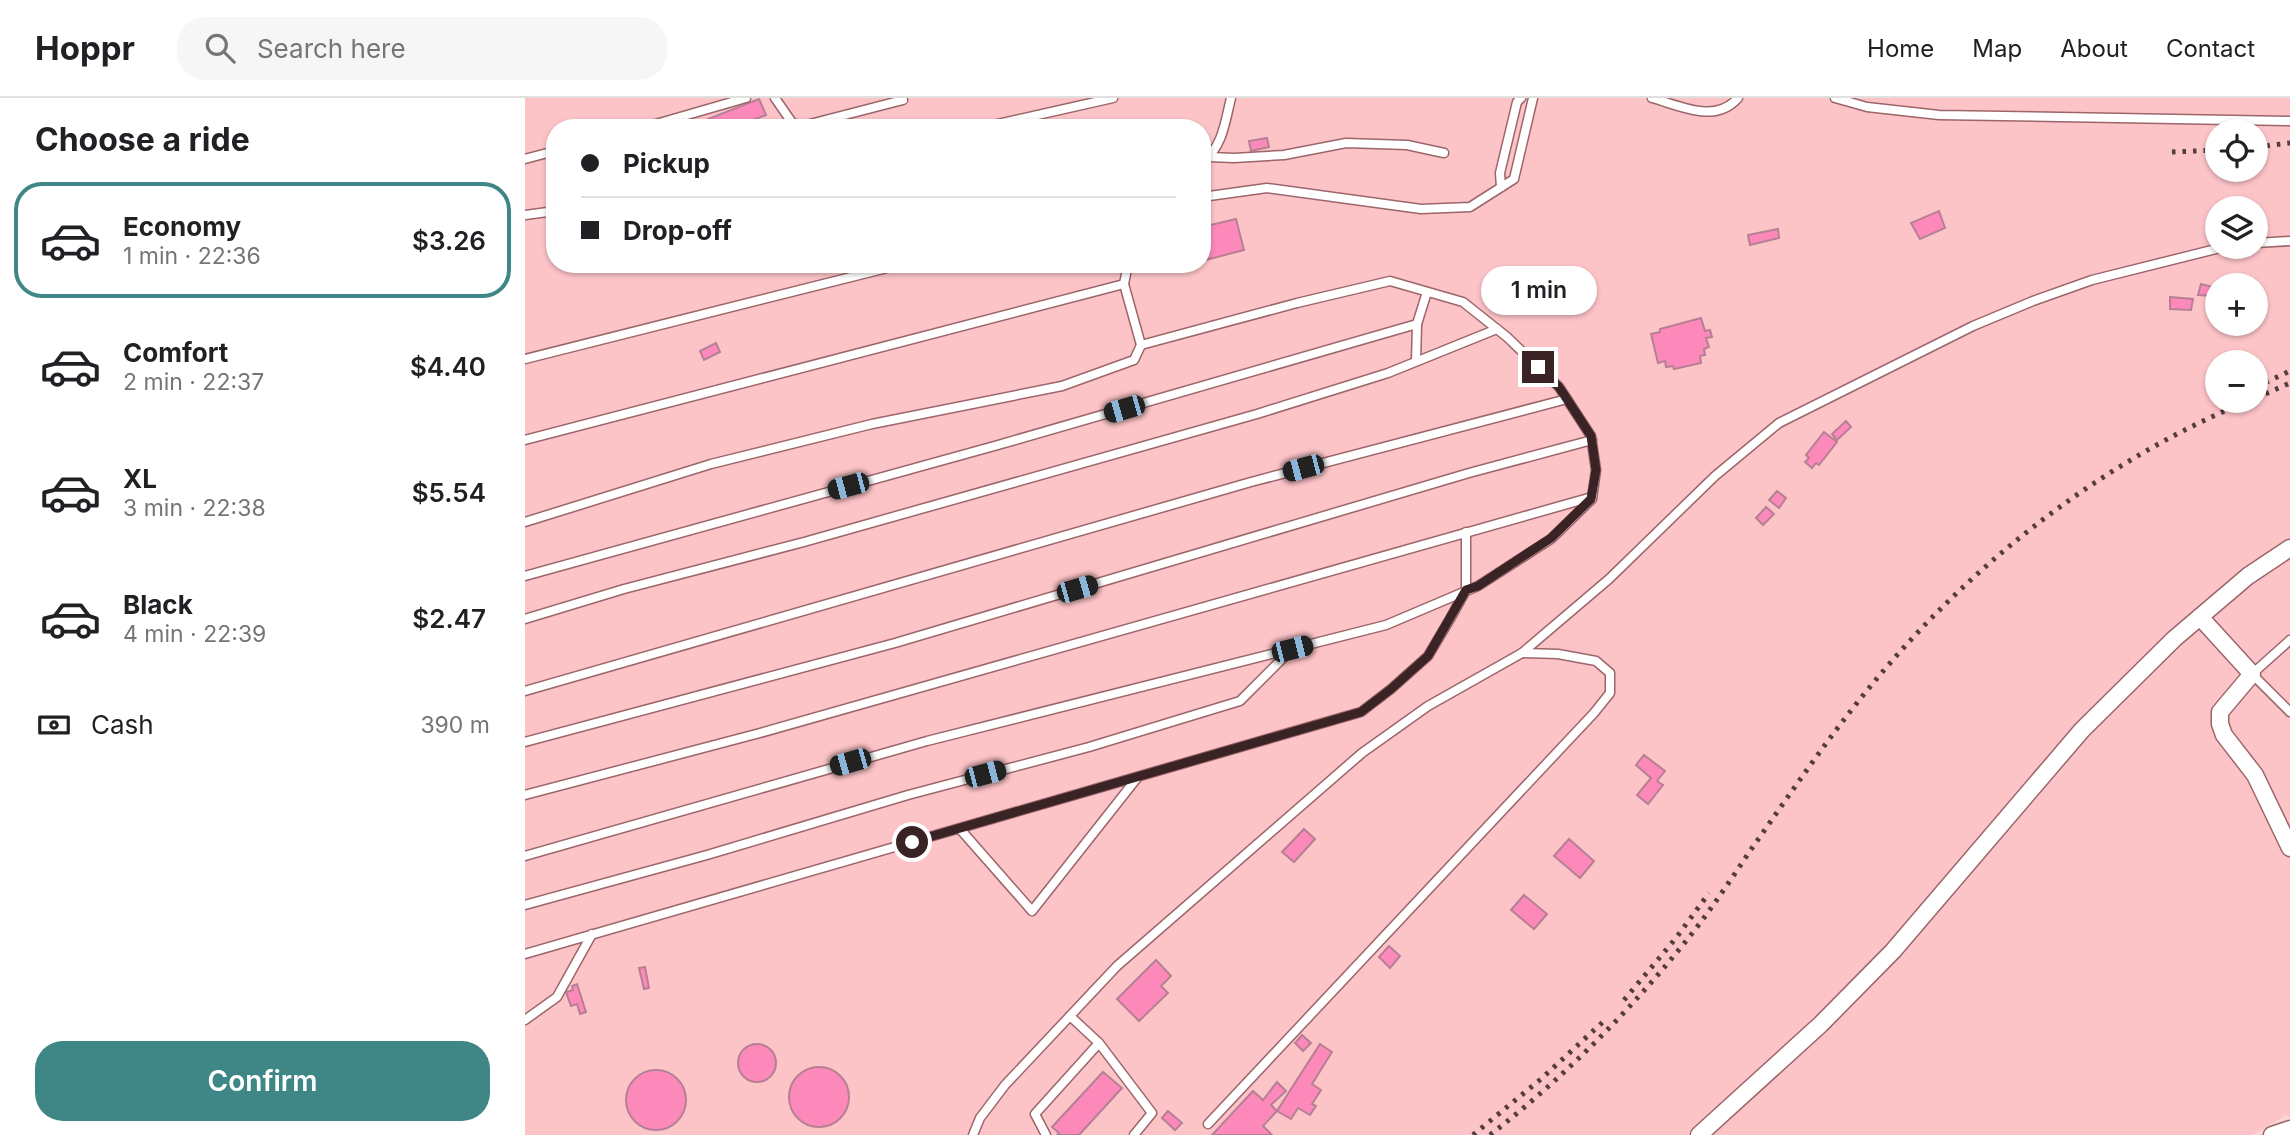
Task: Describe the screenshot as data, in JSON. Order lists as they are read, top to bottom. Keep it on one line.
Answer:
{"page":{"header":"Hoppr","search":"Search here","nav":["Home","Map","About","Contact"],"heading":"Choose a ride","map_buttons":["+","−"],"banner":["Pickup","Drop-off"],"list":[{"name":"Economy","note":"1 min · 22:36","value":"$3.26"},{"name":"Comfort","note":"2 min · 22:37","value":"$4.40"},{"name":"XL","note":"3 min · 22:38","value":"$5.54"},{"name":"Black","note":"4 min · 22:39","value":"$2.47"}],"bubble":"1 min","pay":["Cash","390 m"],"buttons":"Confirm"}}
